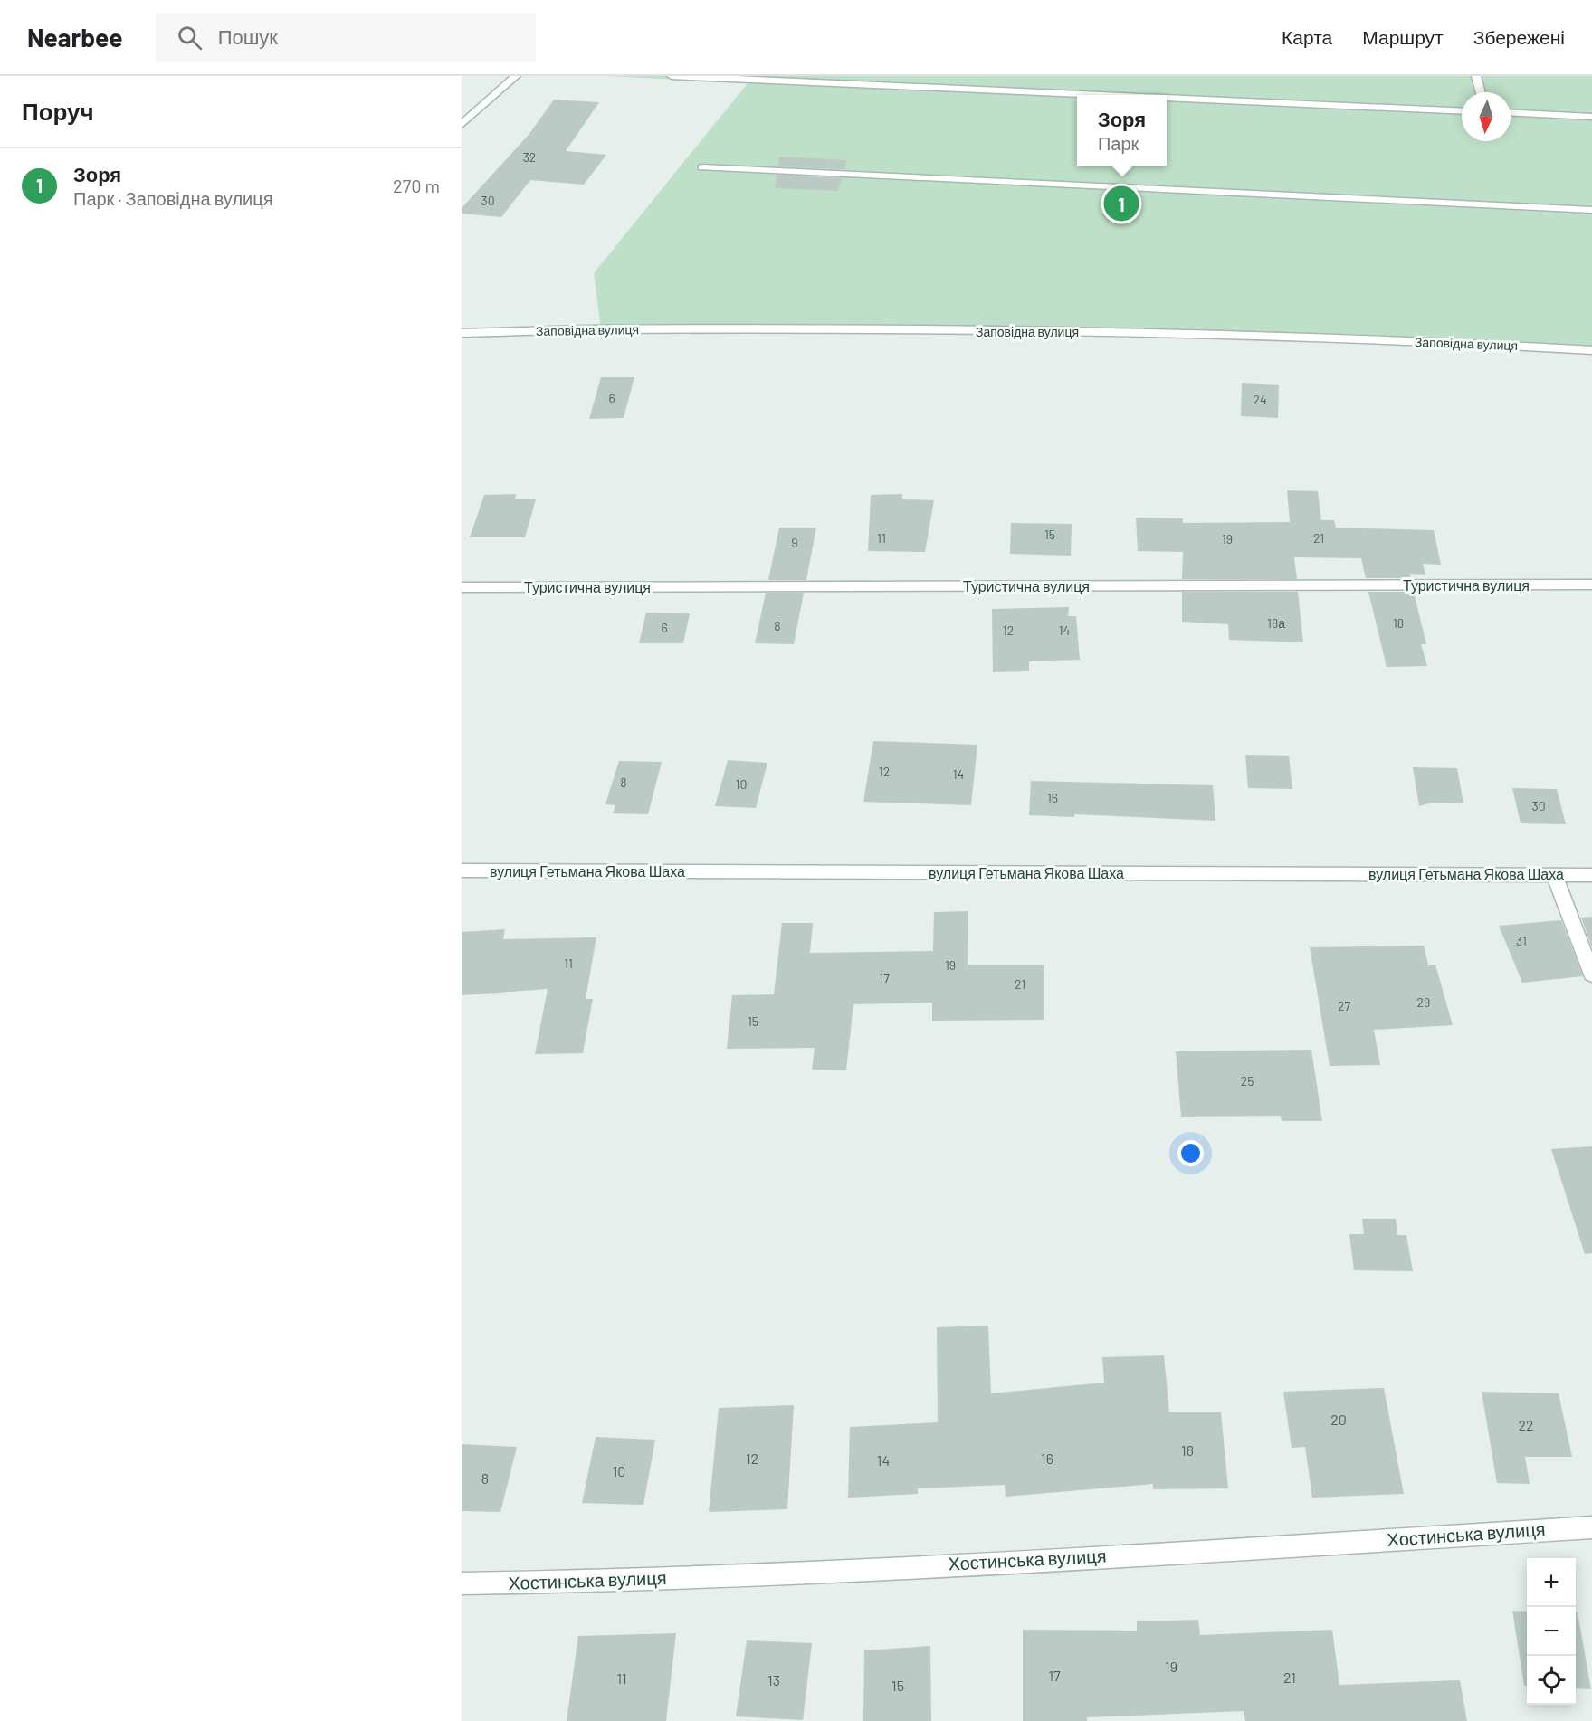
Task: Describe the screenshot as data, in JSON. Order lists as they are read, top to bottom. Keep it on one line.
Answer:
{"streets":{"street":["Заповідна вулиця","Туристична вулиця","вулиця Гетьмана Якова Шаха","Хостинська вулиця"]},"house_numbers":["32","30","6","24","15","11","21","19","9","18а","18","8","6","12","14","12","14","8","10","16","30","31","11","19","17","21","29","27","15","25","20","22","18","12","16","14","10","8","19","17","21","11","13","15"],"north":"bottom","page":{"header":"Nearbee","search":"Пошук","nav":["Карта","Маршрут","Збережені"],"heading":"Поруч","popup":["Зоря","Парк"],"list":[{"mark":"1","name":"Зоря","note":"Парк · Заповідна вулиця","value":"270 m"}],"pins":"1","map_buttons":["+","−"]}}
